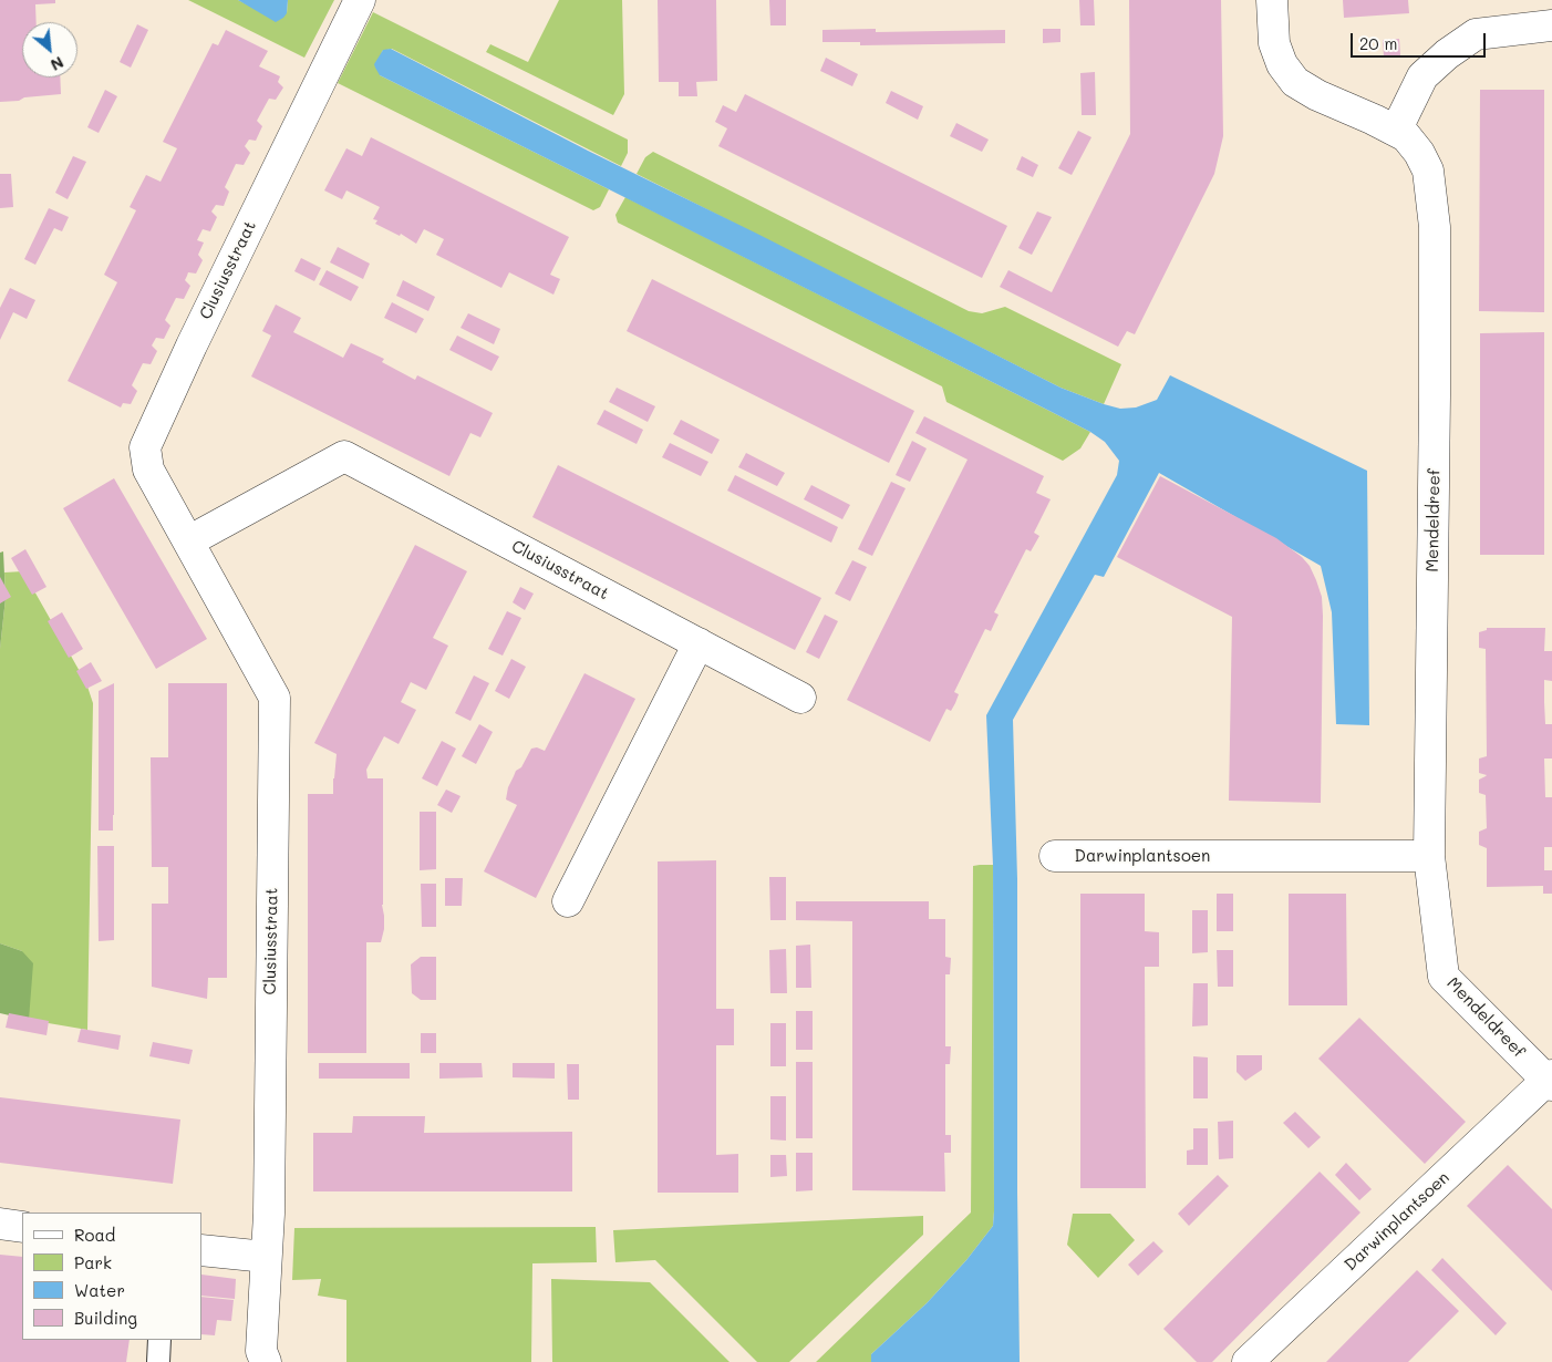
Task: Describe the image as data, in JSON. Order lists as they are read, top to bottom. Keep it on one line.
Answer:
{"streets":{"street":["Clusiusstraat","Mendeldreef","Darwinplantsoen"]},"crossings":[["Mendeldreef","Darwinplantsoen"]],"legend":["Road","Park","Water","Building"],"scale_bar":"20 m","north":"bottom right"}
